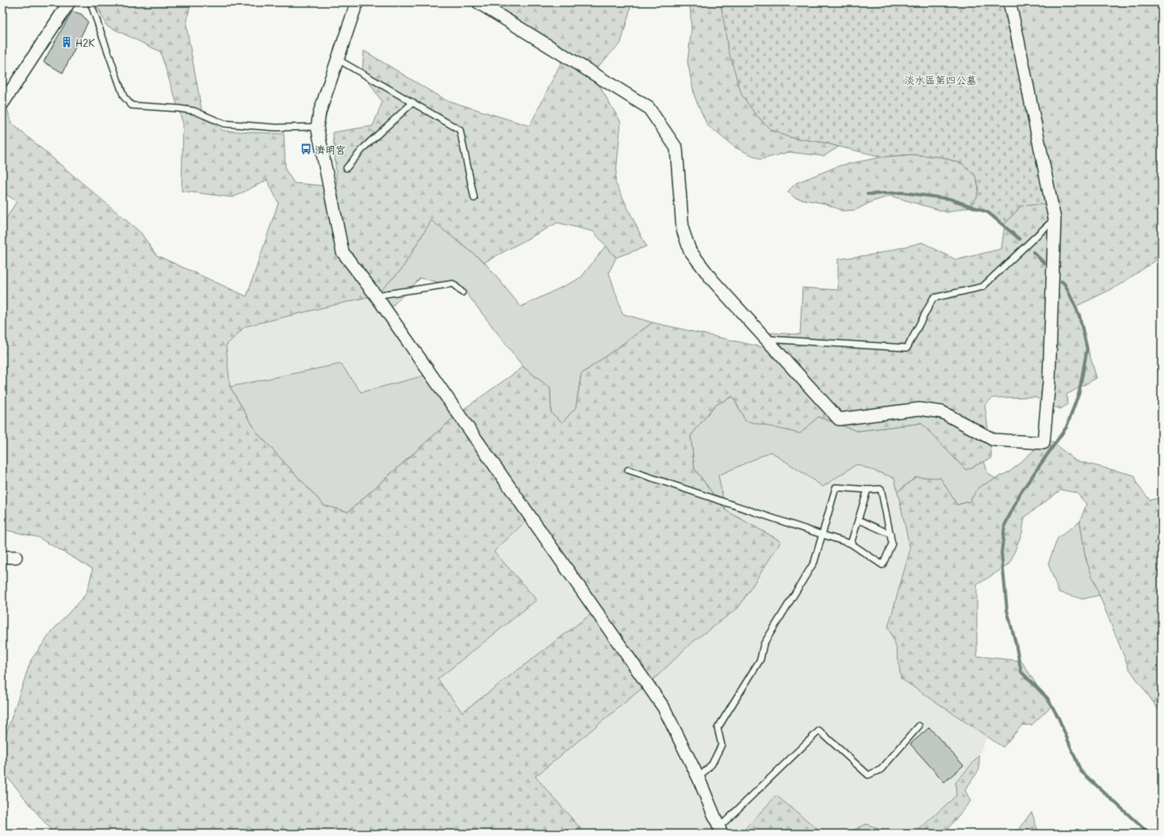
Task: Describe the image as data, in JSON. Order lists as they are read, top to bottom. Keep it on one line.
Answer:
{"parks":["淡水區第四公墓"],"places":{"building":["H2K"],"bus stop":["濟明宮"]}}
